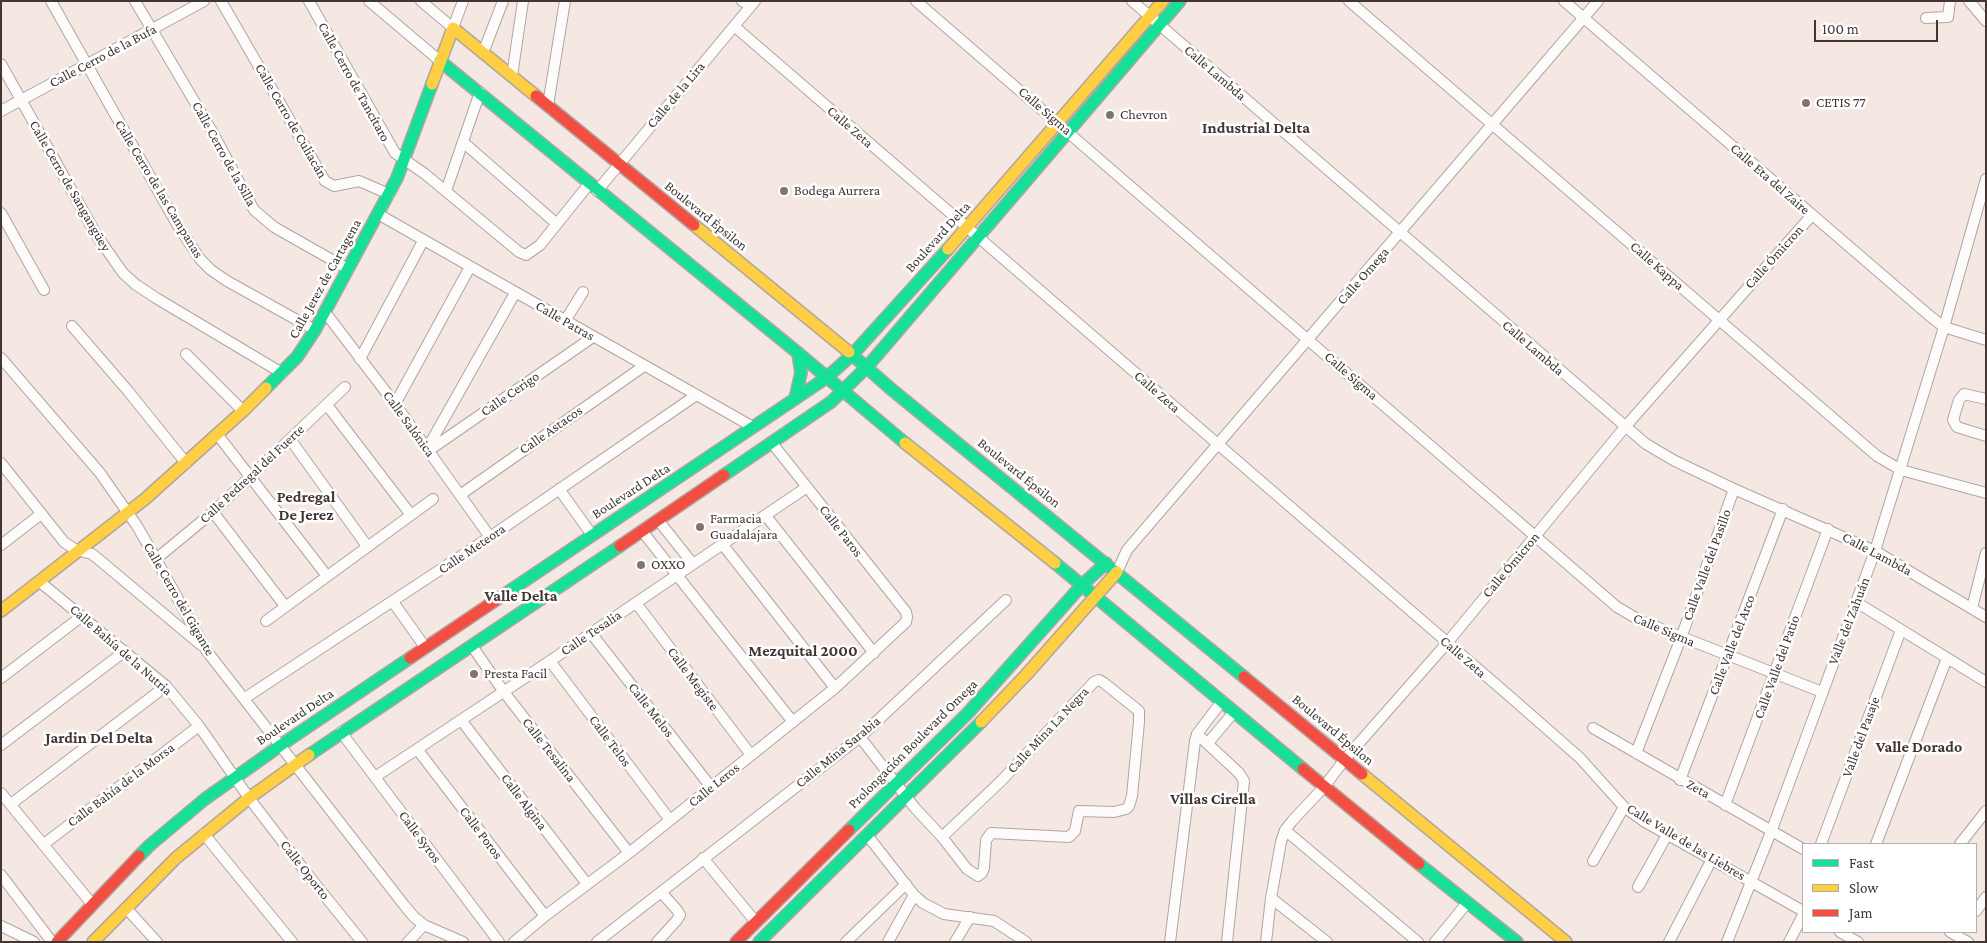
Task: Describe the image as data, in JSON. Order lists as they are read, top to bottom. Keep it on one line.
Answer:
{"streets":{"street":["Calle Cerro de la Bufa","Calle Lambda","Calle Cerro de Tancítaro","Calle de la Lira","Calle Sigma","Calle Cerro de Culiacán","Calle Zeta","Calle Cerro de la Silla","Calle Eta del Zaire","Calle Cerro de Sangangüey","Calle Cerro de las Campanas","Boulevard Épsilon","Boulevard Delta","Calle Ómicron","Calle Kappa","Calle Omega","Calle Jerez de Cartagena","Calle Patras","Calle Cerigo","Calle Salónica","Calle Astacos","Calle Pedregal del Fuerte","Calle Paros","Calle Meteora","Calle Valle del Pasillo","Calle Cerro del Gigante","Valle del Zahuán","Calle Tesalia","Calle Valle del Arco","Calle Bahía de la Nutria","Calle Valle del Patio","Calle Megiste","Calle Melos","Calle Mina La Negra","Valle del Pasaje","Calle Telos","Prolongación Boulevard Omega","Calle Tesalina","Calle Mina Sarabia","Calle Bahía de la Morsa","Calle Leros","Zeta","Calle Algina","Calle Poros","Calle Syros","Calle Valle de las Liebres","Calle Oporto"]},"crossings":[["Calle Cerro de la Bufa","Calle Cerro de la Silla"],["Calle Cerro de la Bufa","Calle Cerro de Sangangüey"],["Calle Cerro de la Bufa","Calle Cerro de las Campanas"],["Calle Lambda","Boulevard Delta"],["Calle Lambda","Calle Ómicron"],["Calle Lambda","Calle Omega"],["Calle Lambda","Calle Valle del Pasillo"],["Calle Lambda","Valle del Zahuán"],["Calle Lambda","Calle Valle del Arco"],["Calle Lambda","Calle Valle del Patio"],["Calle Cerro de Tancítaro","Calle Jerez de Cartagena"],["Calle de la Lira","Calle Zeta"],["Calle de la Lira","Boulevard Épsilon"],["Calle Sigma","Boulevard Delta"],["Calle Sigma","Calle Ómicron"],["Calle Sigma","Calle Omega"],["Calle Sigma","Calle Valle del Pasillo"],["Calle Sigma","Valle del Zahuán"],["Calle Sigma","Calle Valle del Arco"],["Calle Sigma","Calle Valle del Patio"],["Calle Cerro de Culiacán","Calle Jerez de Cartagena"],["Calle Zeta","Boulevard Delta"],["Calle Zeta","Calle Ómicron"],["Calle Zeta","Calle Omega"],["Calle Zeta","Calle Valle de las Liebres"],["Calle Cerro de la Silla","Calle Jerez de Cartagena"],["Calle Eta del Zaire","Calle Ómicron"],["Calle Eta del Zaire","Calle Omega"],["Calle Eta del Zaire","Valle del Zahuán"],["Calle Cerro de Sangangüey","Calle Jerez de Cartagena"],["Calle Cerro de las Campanas","Calle Jerez de Cartagena"],["Boulevard Épsilon","Boulevard Delta"],["Boulevard Épsilon","Calle Ómicron"],["Boulevard Épsilon","Calle Omega"],["Boulevard Épsilon","Calle Jerez de Cartagena"],["Boulevard Épsilon","Prolongación Boulevard Omega"],["Boulevard Delta","Calle Patras"],["Boulevard Delta","Calle Paros"],["Boulevard Delta","Calle Cerro del Gigante"],["Boulevard Delta","Calle Bahía de la Nutria"],["Boulevard Delta","Calle Tesalina"],["Boulevard Delta","Calle Syros"],["Boulevard Delta","Calle Oporto"],["Calle Ómicron","Calle Kappa"],["Calle Kappa","Calle Omega"],["Calle Kappa","Valle del Zahuán"],["Calle Omega","Prolongación Boulevard Omega"],["Calle Jerez de Cartagena","Calle Patras"],["Calle Jerez de Cartagena","Calle Salónica"],["Calle Jerez de Cartagena","Calle Cerro del Gigante"],["Calle Jerez de Cartagena","Calle Bahía de la Nutria"],["Calle Patras","Calle Cerigo"],["Calle Patras","Calle Astacos"],["Calle Patras","Calle Meteora"],["Calle Cerigo","Calle Salónica"],["Calle Salónica","Calle Astacos"],["Calle Salónica","Calle Meteora"],["Calle Pedregal del Fuerte","Calle Cerro del Gigante"],["Calle Paros","Calle Tesalia"],["Calle Paros","Calle Leros"],["Calle Meteora","Calle Cerro del Gigante"],["Calle Valle del Pasillo","Zeta"],["Valle del Zahuán","Zeta"],["Valle del Zahuán","Calle Valle de las Liebres"],["Calle Tesalia","Calle Megiste"],["Calle Tesalia","Calle Melos"],["Calle Tesalia","Calle Telos"],["Calle Tesalia","Calle Tesalina"],["Calle Tesalia","Calle Algina"],["Calle Tesalia","Calle Poros"],["Calle Tesalia","Calle Syros"],["Calle Valle del Arco","Zeta"],["Calle Bahía de la Nutria","Calle Bahía de la Morsa"],["Calle Bahía de la Nutria","Calle Oporto"],["Calle Valle del Patio","Zeta"],["Calle Megiste","Calle Leros"],["Calle Melos","Calle Leros"],["Calle Mina La Negra","Prolongación Boulevard Omega"],["Calle Mina La Negra","Calle Mina Sarabia"],["Calle Telos","Calle Leros"],["Calle Tesalina","Calle Leros"],["Calle Leros","Calle Algina"],["Calle Leros","Calle Poros"]],"districts":["Industrial Delta","Pedregal De Jerez","Valle Delta","Mezquital 2000","Jardin Del Delta","Valle Dorado","Villas Cirella"],"places":["CETIS 77","Chevron","Bodega Aurrera","Farmacia Guadalajara","OXXO","Presta Facil"],"legend":["Fast","Slow","Jam"],"scale_bar":"100 m"}
